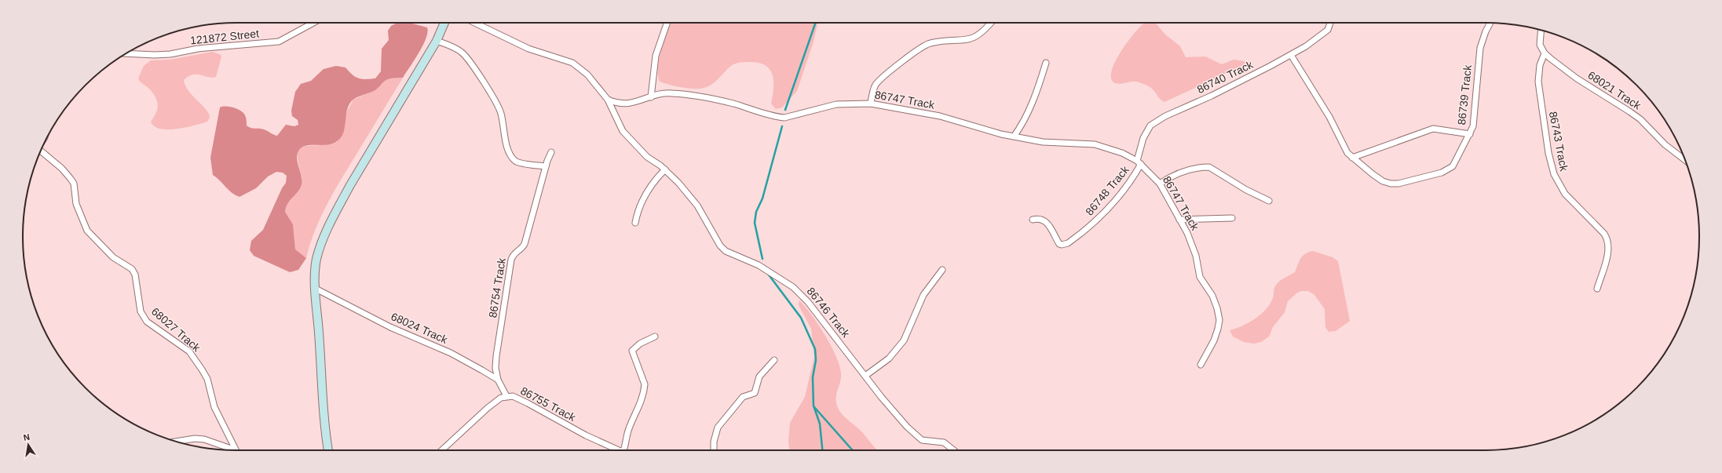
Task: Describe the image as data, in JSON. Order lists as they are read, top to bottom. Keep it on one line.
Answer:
{"streets":{"street":["121872 Street","86740 Track","68021 Track","86739 Track","86747 Track","86743 Track","86748 Track","86754 Track","86746 Track","68024 Track","68027 Track","86755 Track"]},"crossings":[["86740 Track","86739 Track"],["86740 Track","86747 Track"],["86740 Track","86748 Track"],["68021 Track","86743 Track"],["86747 Track","86748 Track"],["86747 Track","86746 Track"],["86754 Track","68024 Track"]],"north":"top"}
